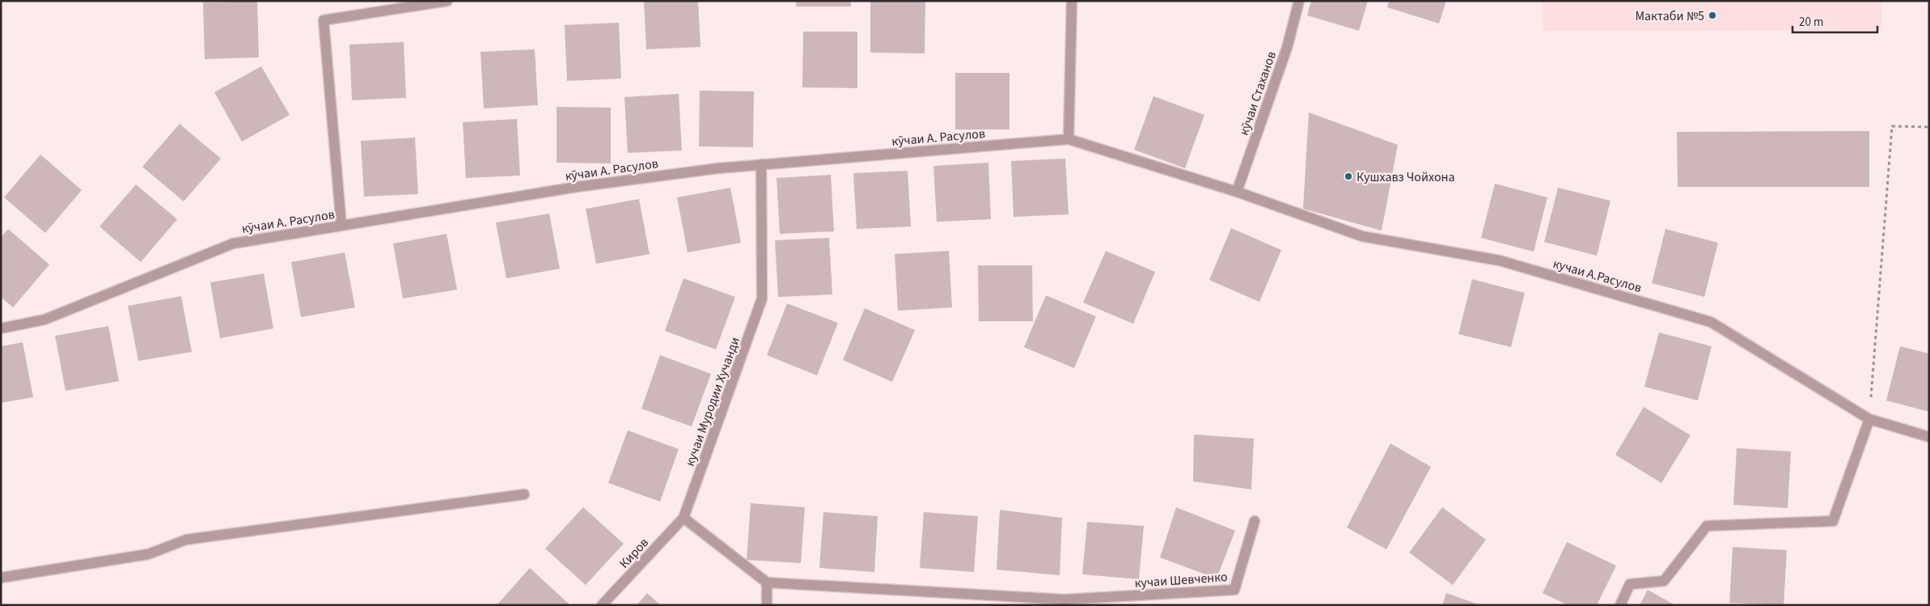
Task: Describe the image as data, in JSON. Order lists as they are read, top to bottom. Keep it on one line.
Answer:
{"streets":{"street":["кӯчаи Стаханов","кӯчаи А. Расулов","кучаи А.Расулов","кучаи Муродии Хучанди","Киров","кучаи Шевченко"]},"crossings":[["кӯчаи Стаханов","кӯчаи А. Расулов"],["кӯчаи Стаханов","кучаи А.Расулов"],["кӯчаи А. Расулов","кучаи А.Расулов"],["кӯчаи А. Расулов","кучаи Муродии Хучанди"],["кучаи Муродии Хучанди","Киров"]],"places":["Мактаби №5","Кушхавз Чойхона"],"scale_bar":"20 m"}
